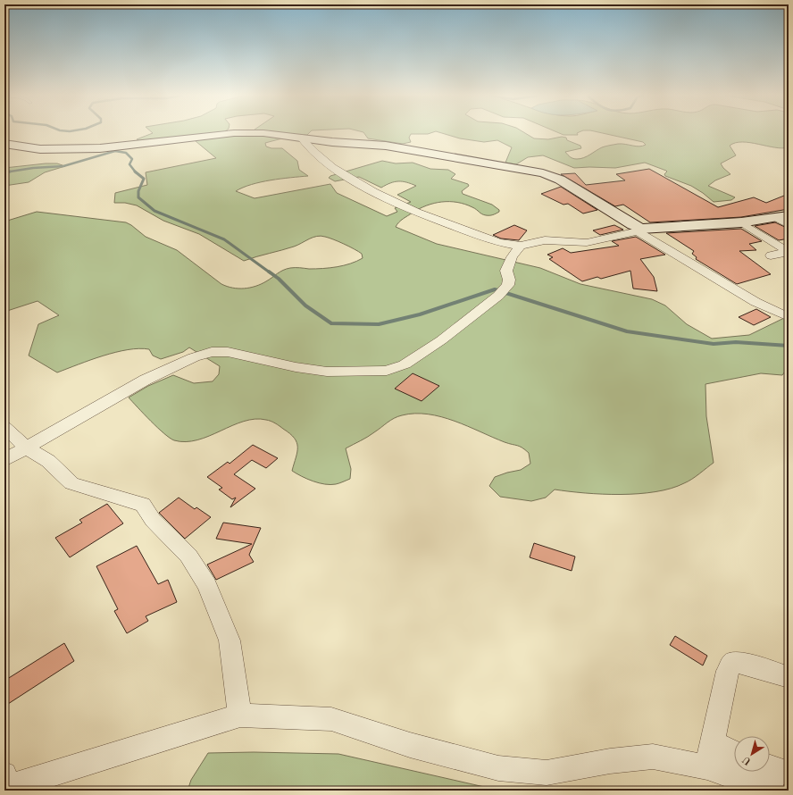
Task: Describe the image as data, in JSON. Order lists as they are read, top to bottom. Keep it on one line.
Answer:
{"north":"bottom left"}
